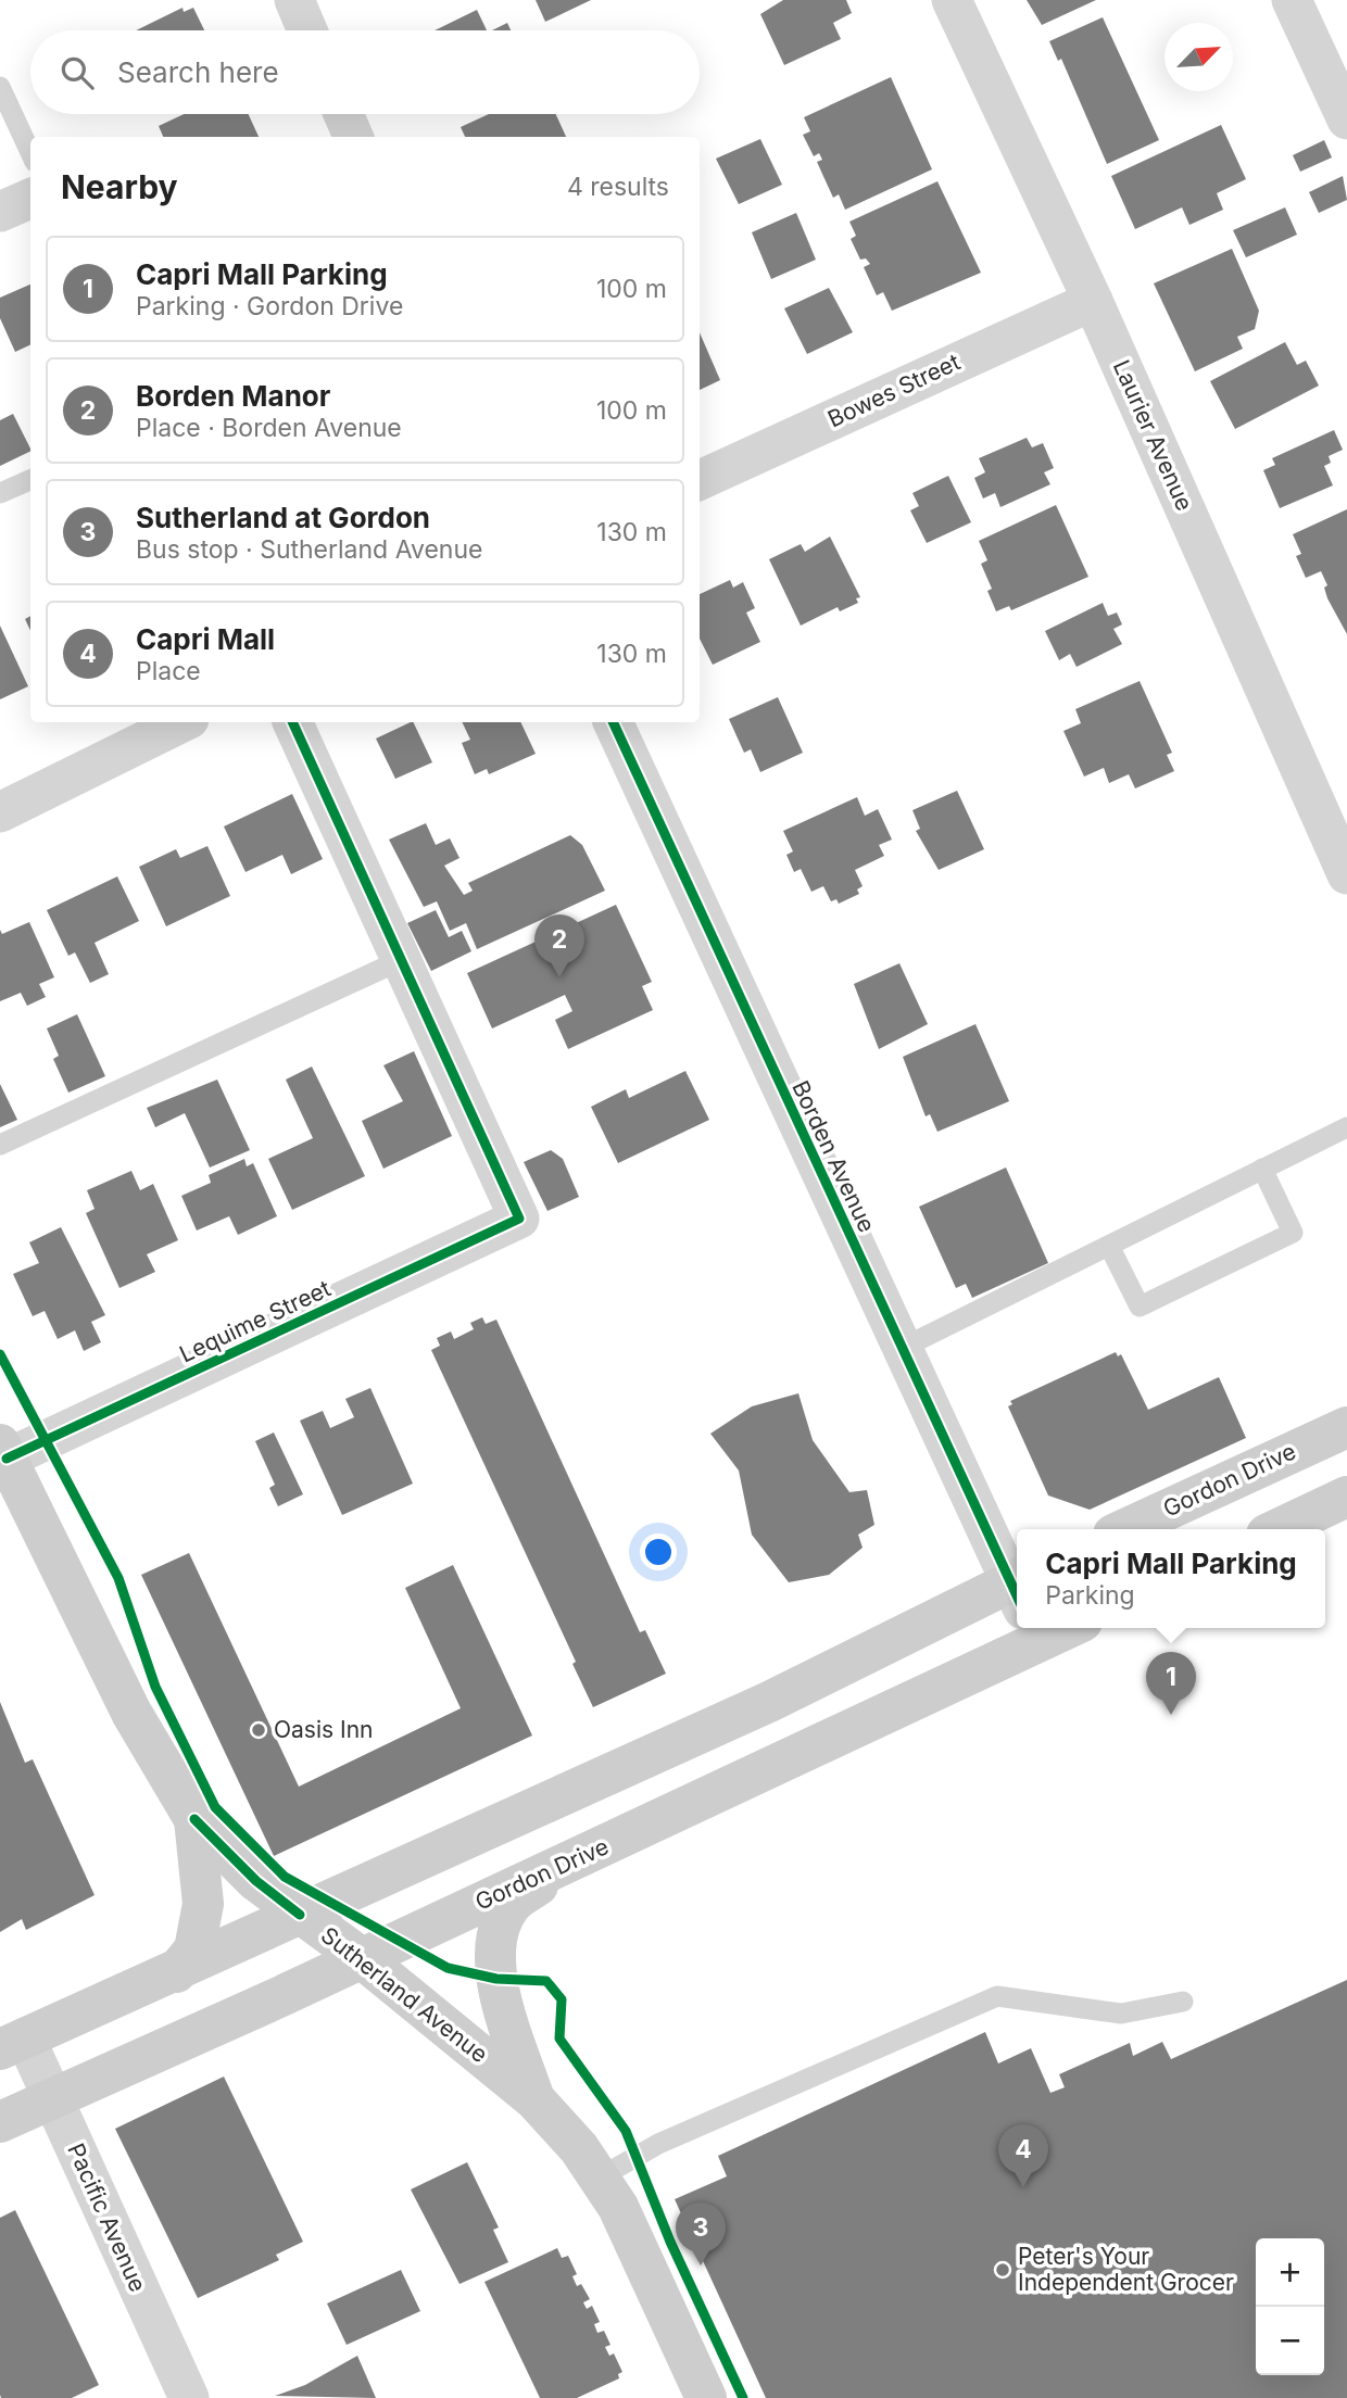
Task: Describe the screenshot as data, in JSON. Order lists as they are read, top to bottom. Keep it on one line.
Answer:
{"streets":{"main road":["Gordon Drive","Sutherland Avenue"],"street":["Bowes Street","Laurier Avenue","Borden Avenue","Lequime Street","Pacific Avenue"]},"crossings":[["Bowes Street","Laurier Avenue"],["Lequime Street","Sutherland Avenue"],["Gordon Drive","Sutherland Avenue"],["Gordon Drive","Pacific Avenue"]],"places":["Oasis Inn","Peter's Your Independent Grocer"],"north":"top right","page":{"search":"Search here","heading":["Nearby","4 results"],"list":[{"mark":"1","name":"Capri Mall Parking","note":"Parking · Gordon Drive","value":"100 m"},{"mark":"2","name":"Borden Manor","note":"Place · Borden Avenue","value":"100 m"},{"mark":"3","name":"Sutherland at Gordon","note":"Bus stop · Sutherland Avenue","value":"130 m"},{"mark":"4","name":"Capri Mall","note":"Place","value":"130 m"}],"pins":["2","1","4","3"],"popup":["Capri Mall Parking","Parking"],"map_buttons":["+","−"]}}
